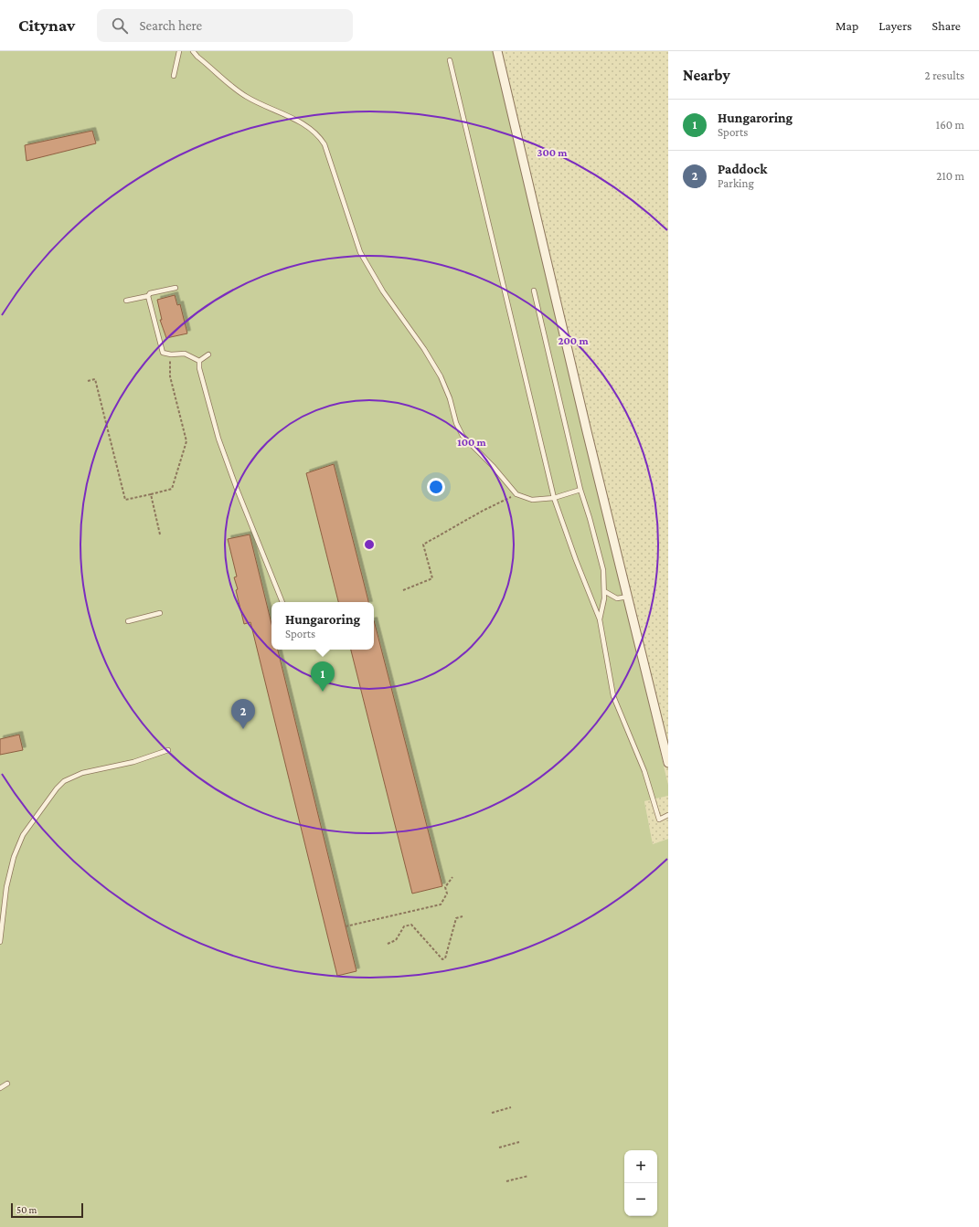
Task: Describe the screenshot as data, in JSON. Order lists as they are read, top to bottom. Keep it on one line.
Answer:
{"scale_bar":"50 m","page":{"header":"Citynav","search":"Search here","nav":["Map","Layers","Share"],"heading":["Nearby","2 results"],"list":[{"mark":"1","name":"Hungaroring","note":"Sports","value":"160 m"},{"mark":"2","name":"Paddock","note":"Parking","value":"210 m"}],"popup":["Hungaroring","Sports"],"pins":["1","2"],"map_buttons":["+","−"],"scale":"50 m"},"rings":["300 m","200 m","100 m"]}
